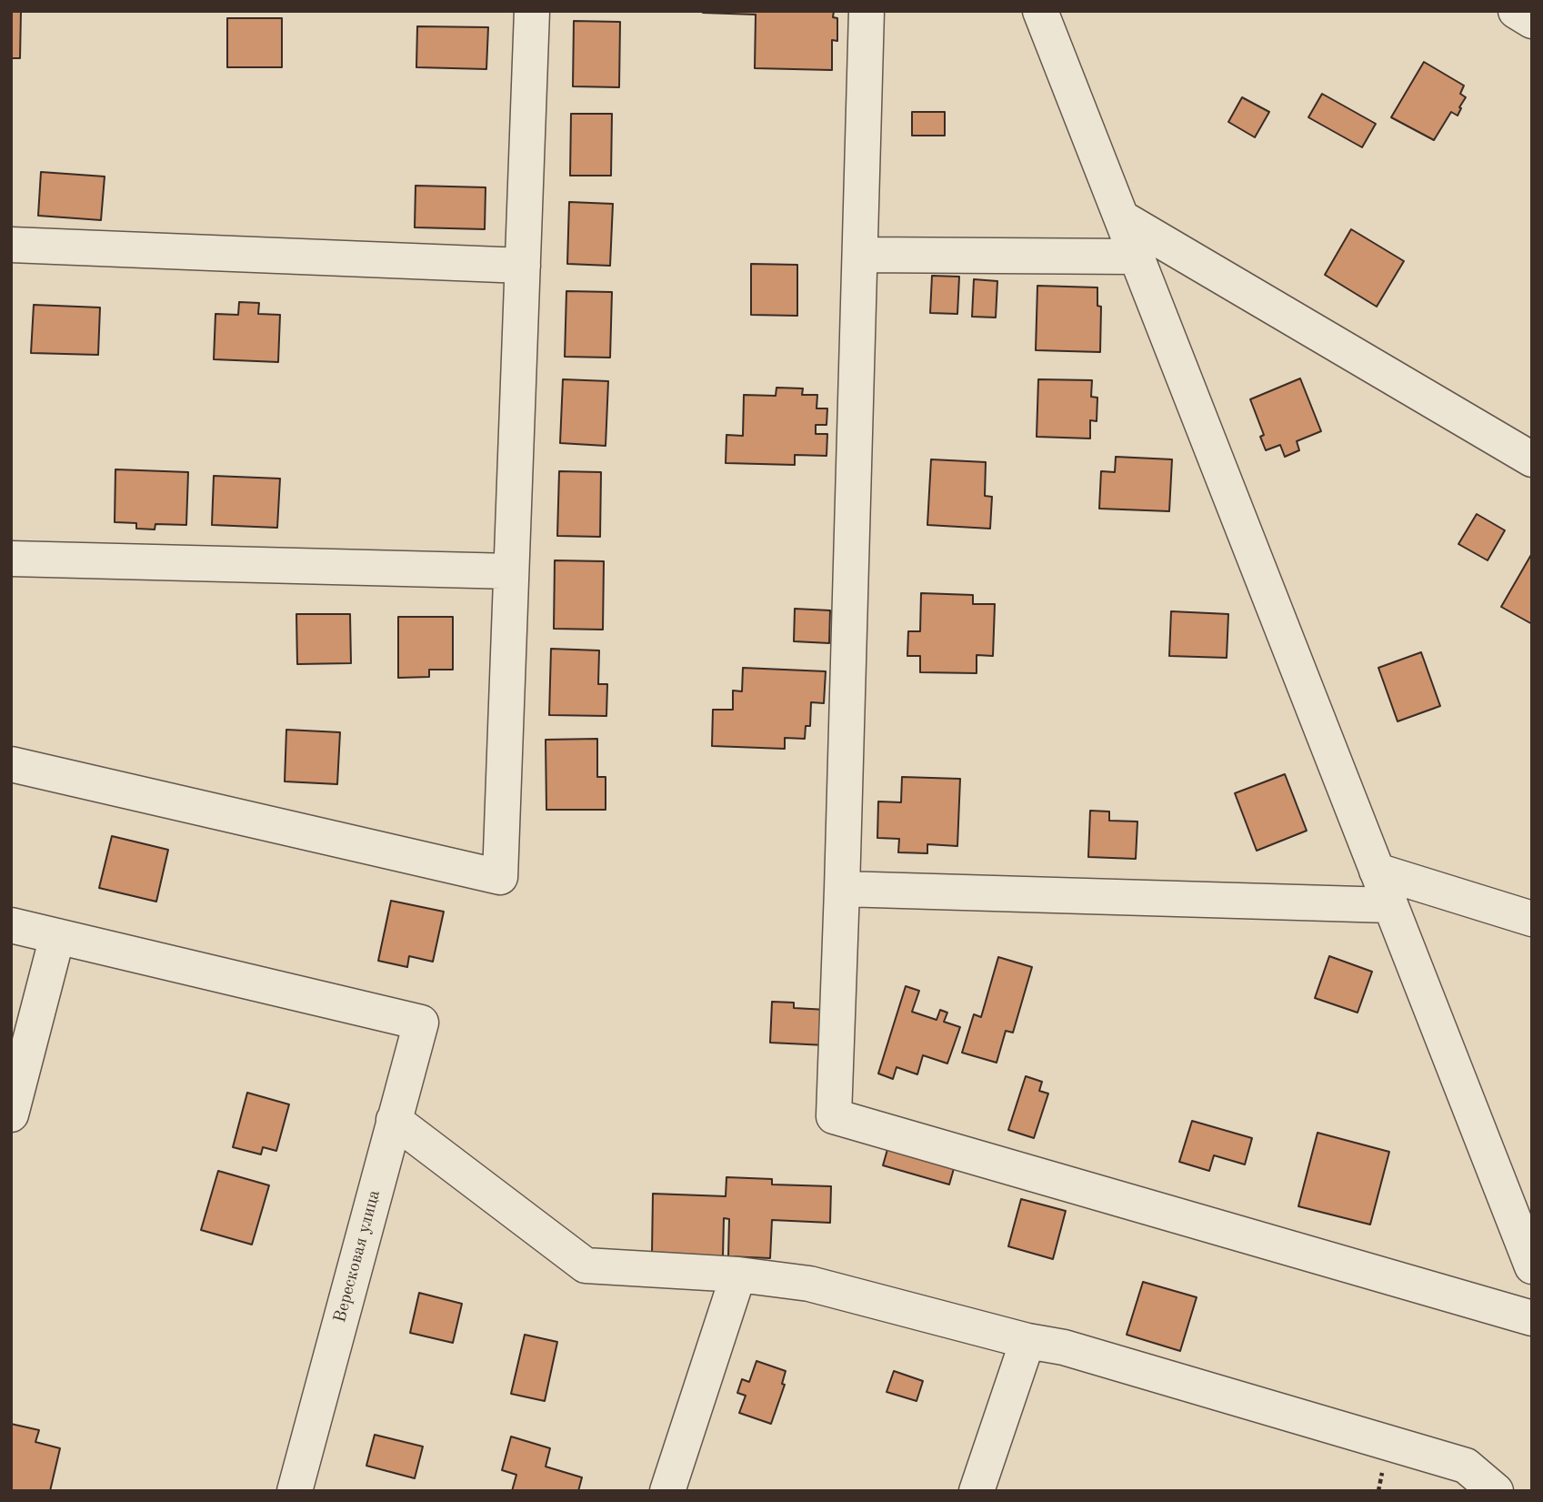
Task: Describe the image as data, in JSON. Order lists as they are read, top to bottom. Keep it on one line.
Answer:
{"streets":{"street":["Вересковая улица"]}}
